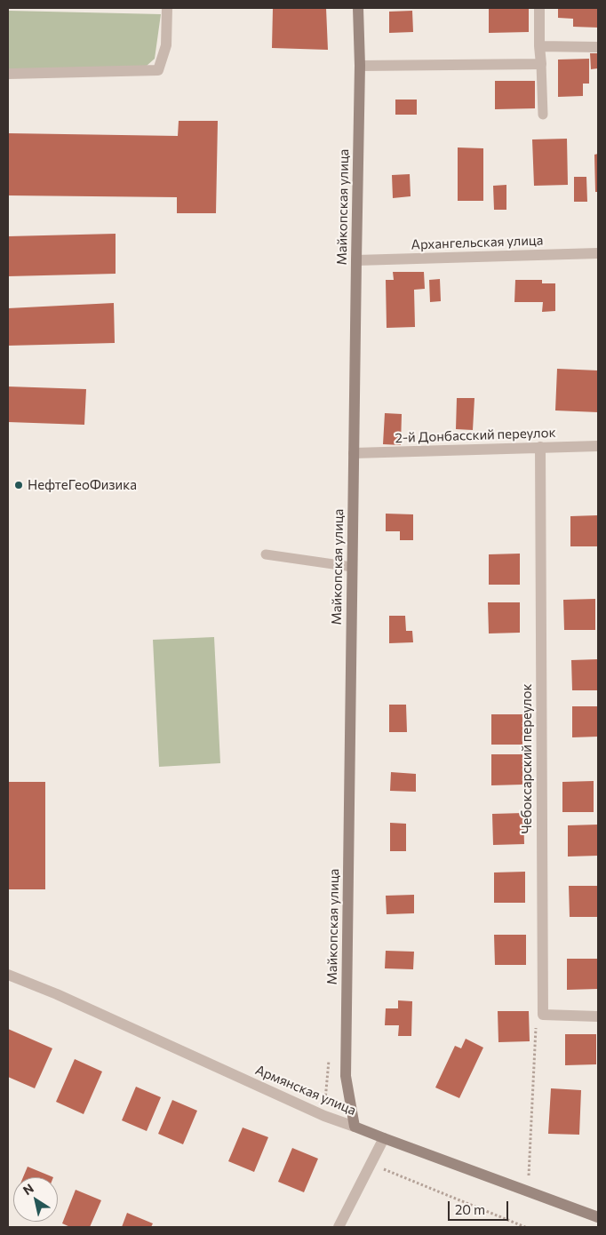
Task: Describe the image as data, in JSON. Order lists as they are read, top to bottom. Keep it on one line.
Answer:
{"streets":{"street":["Майкопская улица","Архангельская улица","2-й Донбасский переулок","Чебоксарский переулок","Армянская улица"]},"crossings":[["Майкопская улица","Архангельская улица"],["Майкопская улица","2-й Донбасский переулок"],["Майкопская улица","Армянская улица"],["2-й Донбасский переулок","Чебоксарский переулок"]],"places":["НефтеГеоФизика"],"scale_bar":"20 m","north":"top left"}
